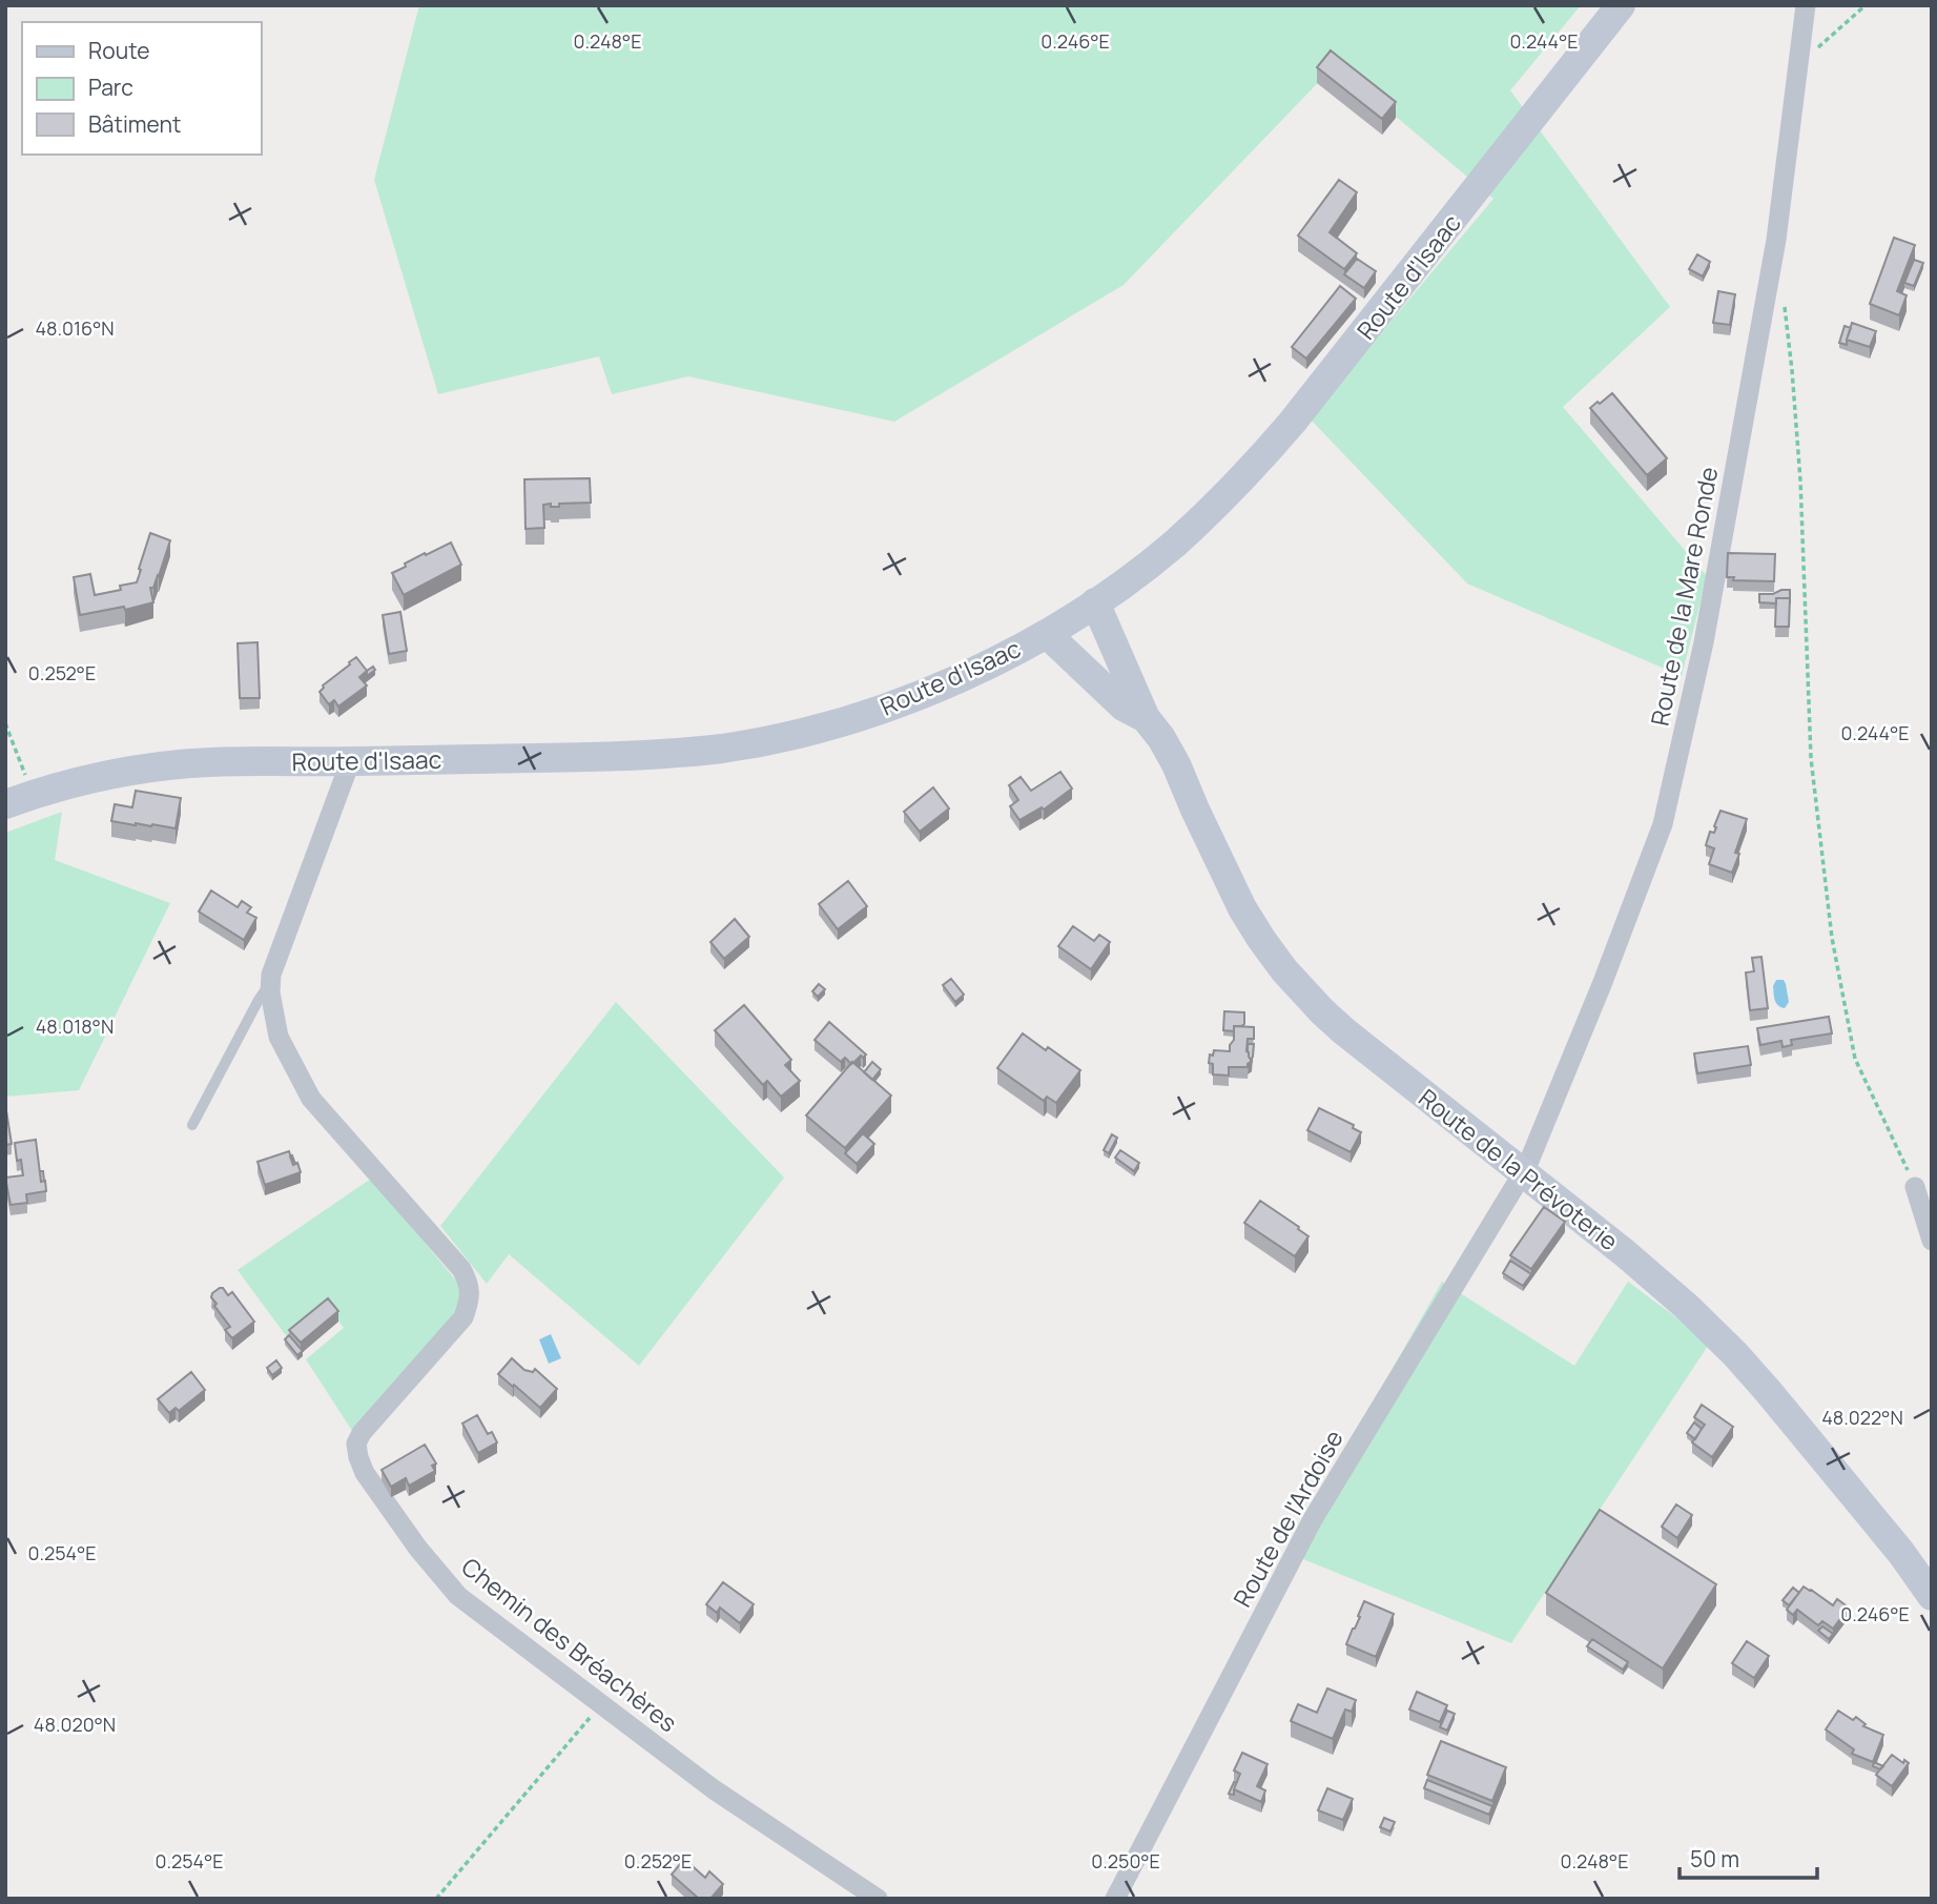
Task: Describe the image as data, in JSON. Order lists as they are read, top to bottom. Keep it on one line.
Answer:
{"streets":{"street":["Route d'Isaac","Route de la Mare Ronde","Route de la Prévoterie","Route de l'Ardoise","Chemin des Bréachères"]},"crossings":[["Route d'Isaac","Route de la Prévoterie"],["Route d'Isaac","Chemin des Bréachères"],["Route de la Mare Ronde","Route de la Prévoterie"],["Route de la Mare Ronde","Route de l'Ardoise"],["Route de la Prévoterie","Route de l'Ardoise"]],"legend":["Route","Parc","Bâtiment"],"scale_bar":"50 m","coordinates":["0.248°E","0.246°E","0.244°E","48.016°N","0.252°E","48.018°N","48.022°N","0.254°E","48.020°N","0.250°E"]}
